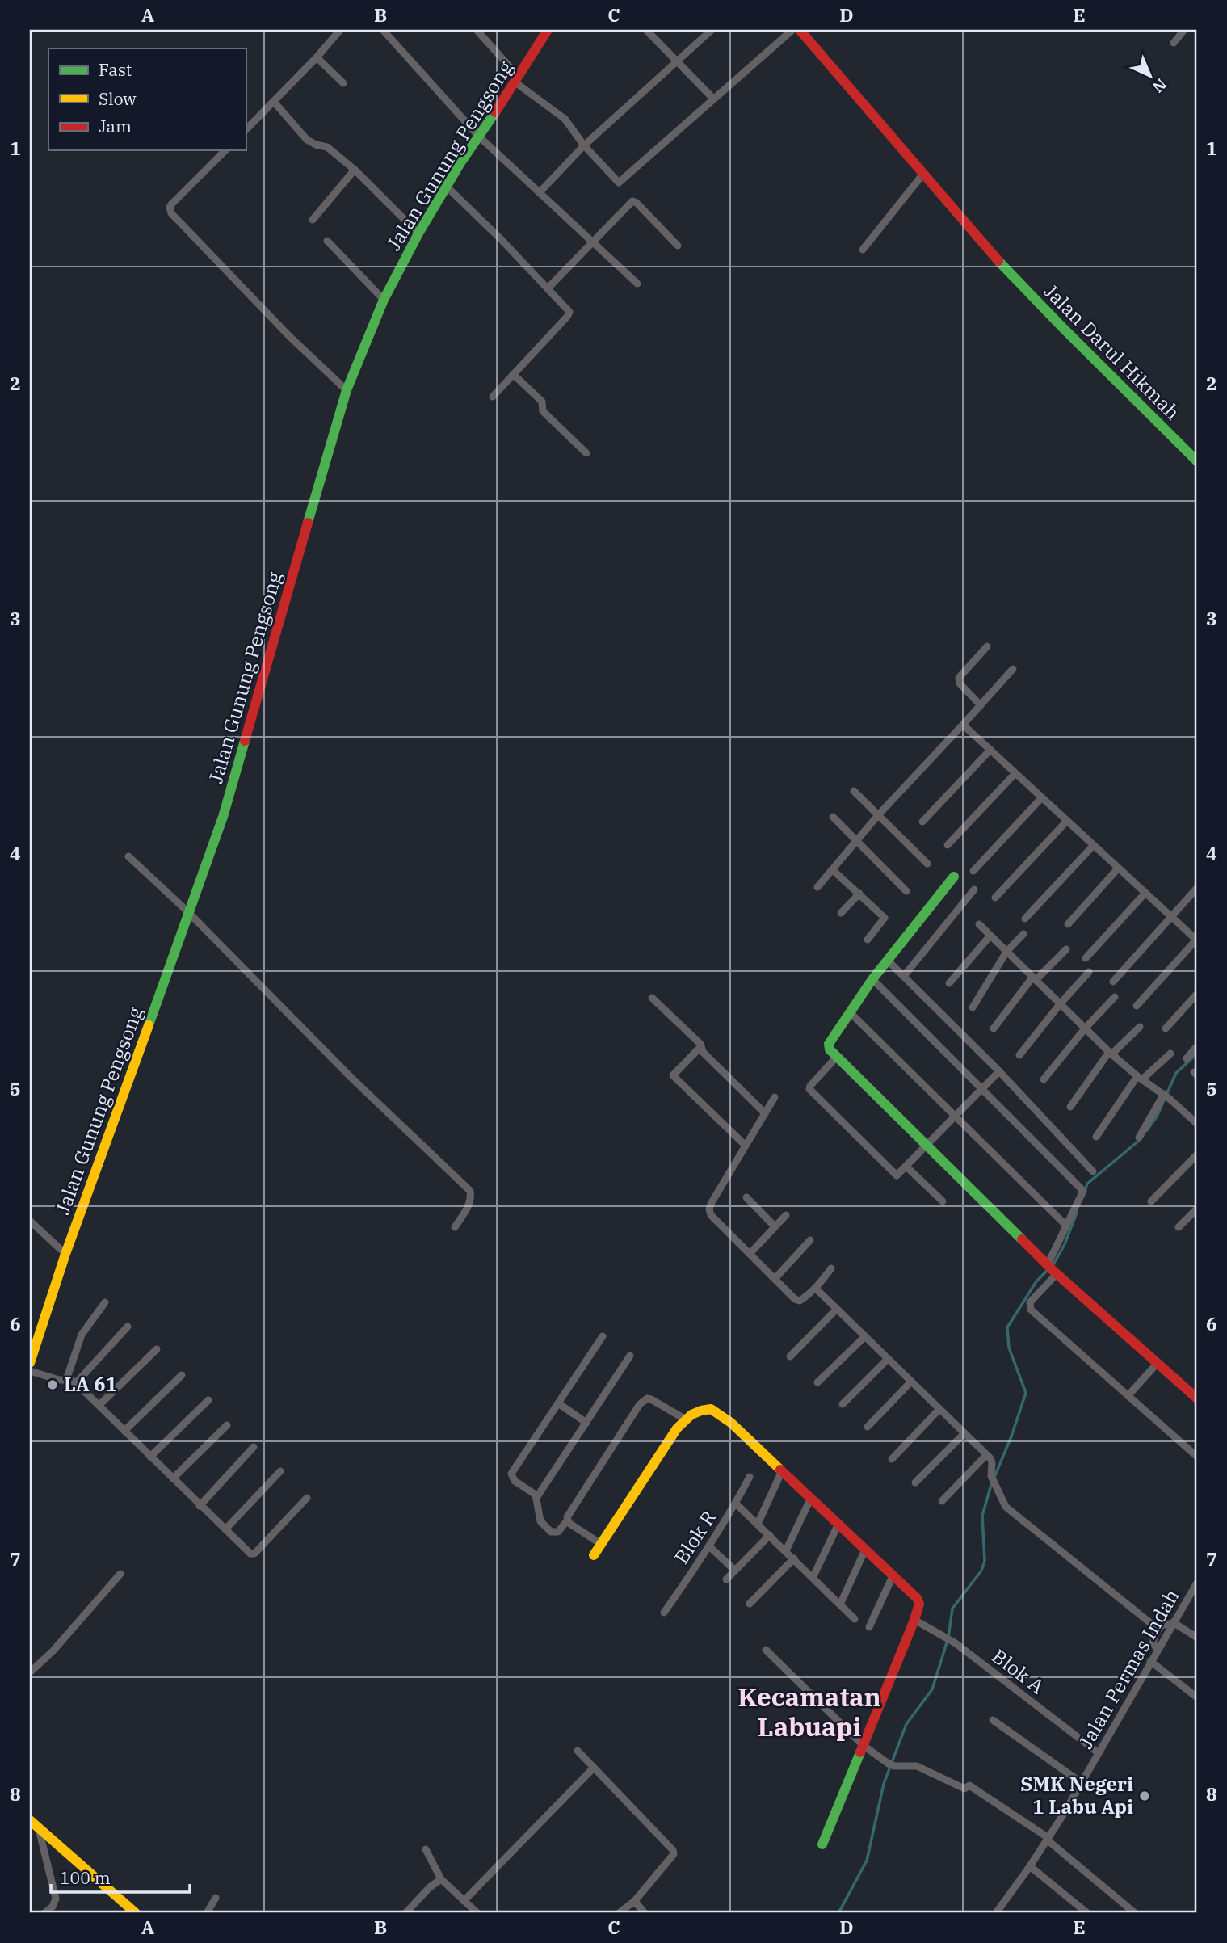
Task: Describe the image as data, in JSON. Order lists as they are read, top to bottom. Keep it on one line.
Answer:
{"streets":{"main road":["Jalan Gunung Pengsong","Jalan Darul Hikmah"],"street":["Blok R","Jalan Permas Indah","Blok A"]},"crossings":[["Jalan Permas Indah","Blok A"]],"districts":["Kecamatan Labuapi"],"places":["LA 61","SMK Negeri 1 Labu Api"],"legend":["Fast","Slow","Jam"],"scale_bar":"100 m","north":"bottom right","grid":{"columns":["A","B","C","D","E"],"rows":["1","2","3","4","5","6","7","8"]}}
